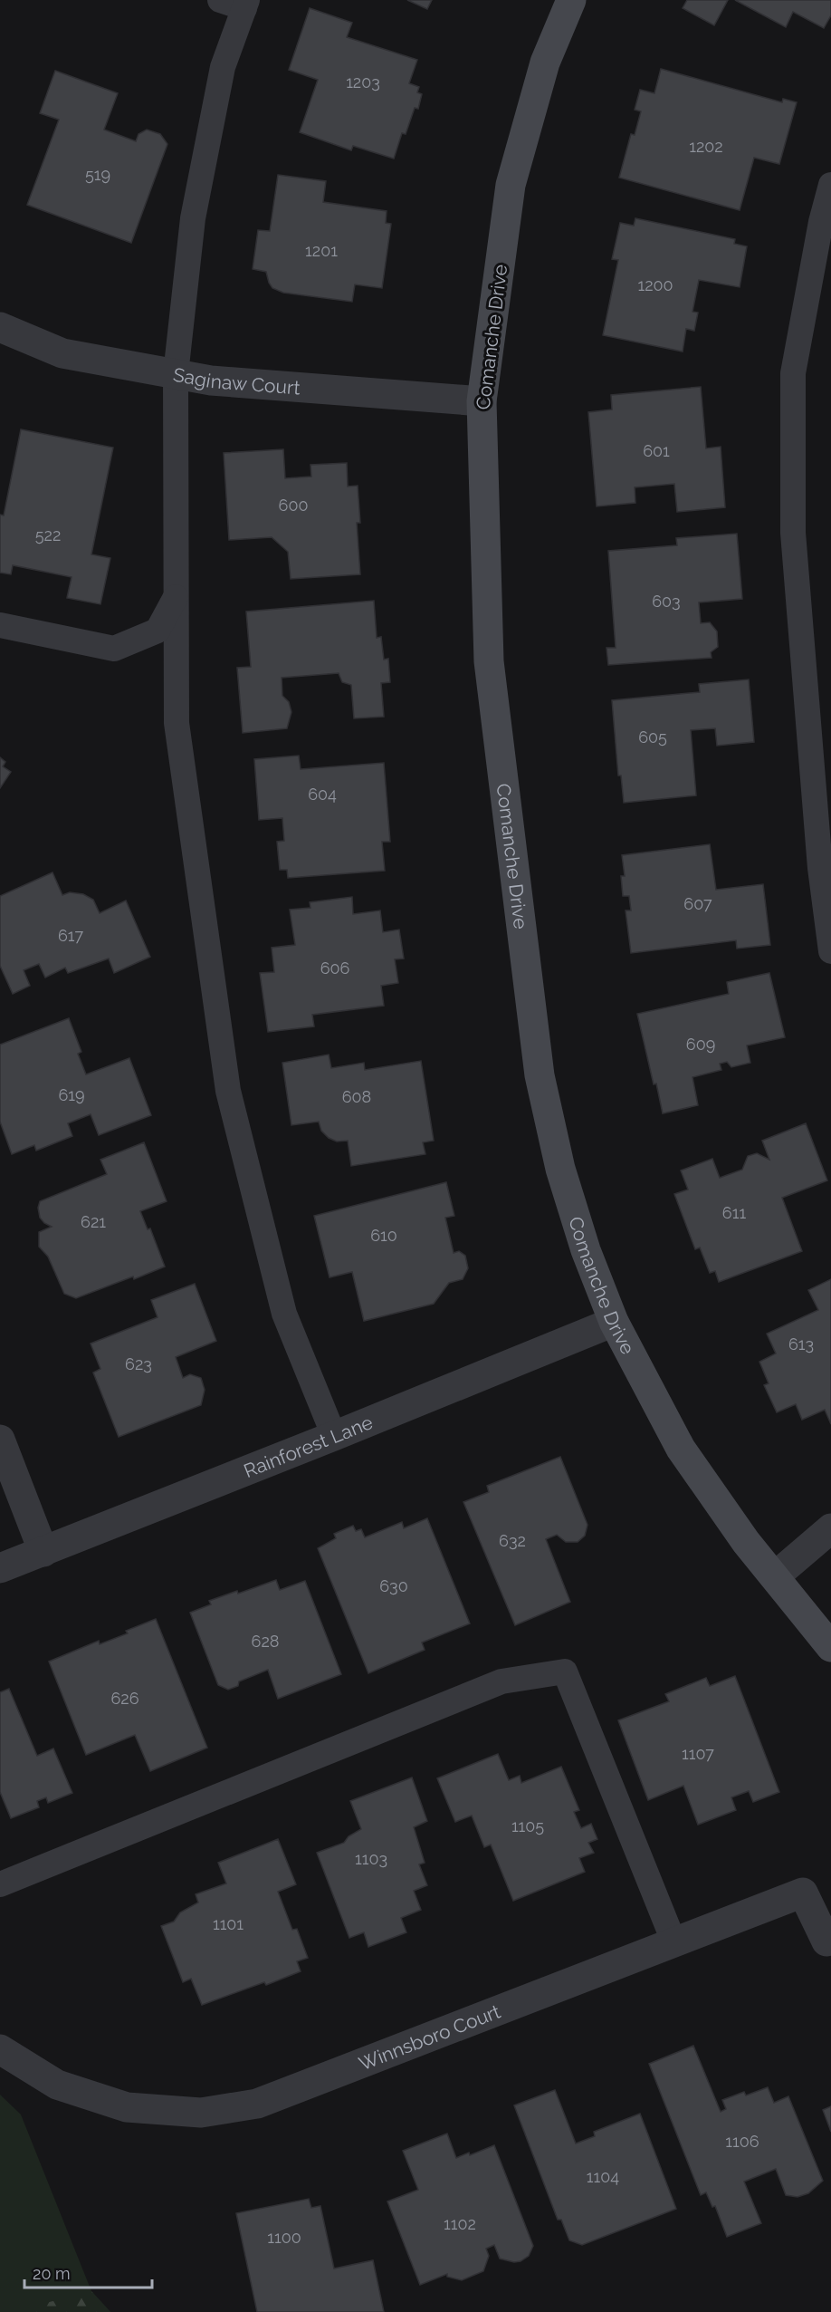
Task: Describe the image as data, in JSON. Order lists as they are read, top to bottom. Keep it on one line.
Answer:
{"streets":{"street":["Comanche Drive","Saginaw Court","Rainforest Lane","Winnsboro Court"]},"crossings":[["Comanche Drive","Saginaw Court"],["Comanche Drive","Rainforest Lane"]],"house_numbers":["1203","1202","519","1201","1200","601","600","522","603","605","604","607","617","606","609","619","608","611","621","610","613","623","632","630","628","626","1107","1105","1103","1101","1106","1104","1102","1100"],"scale_bar":"20 m"}
